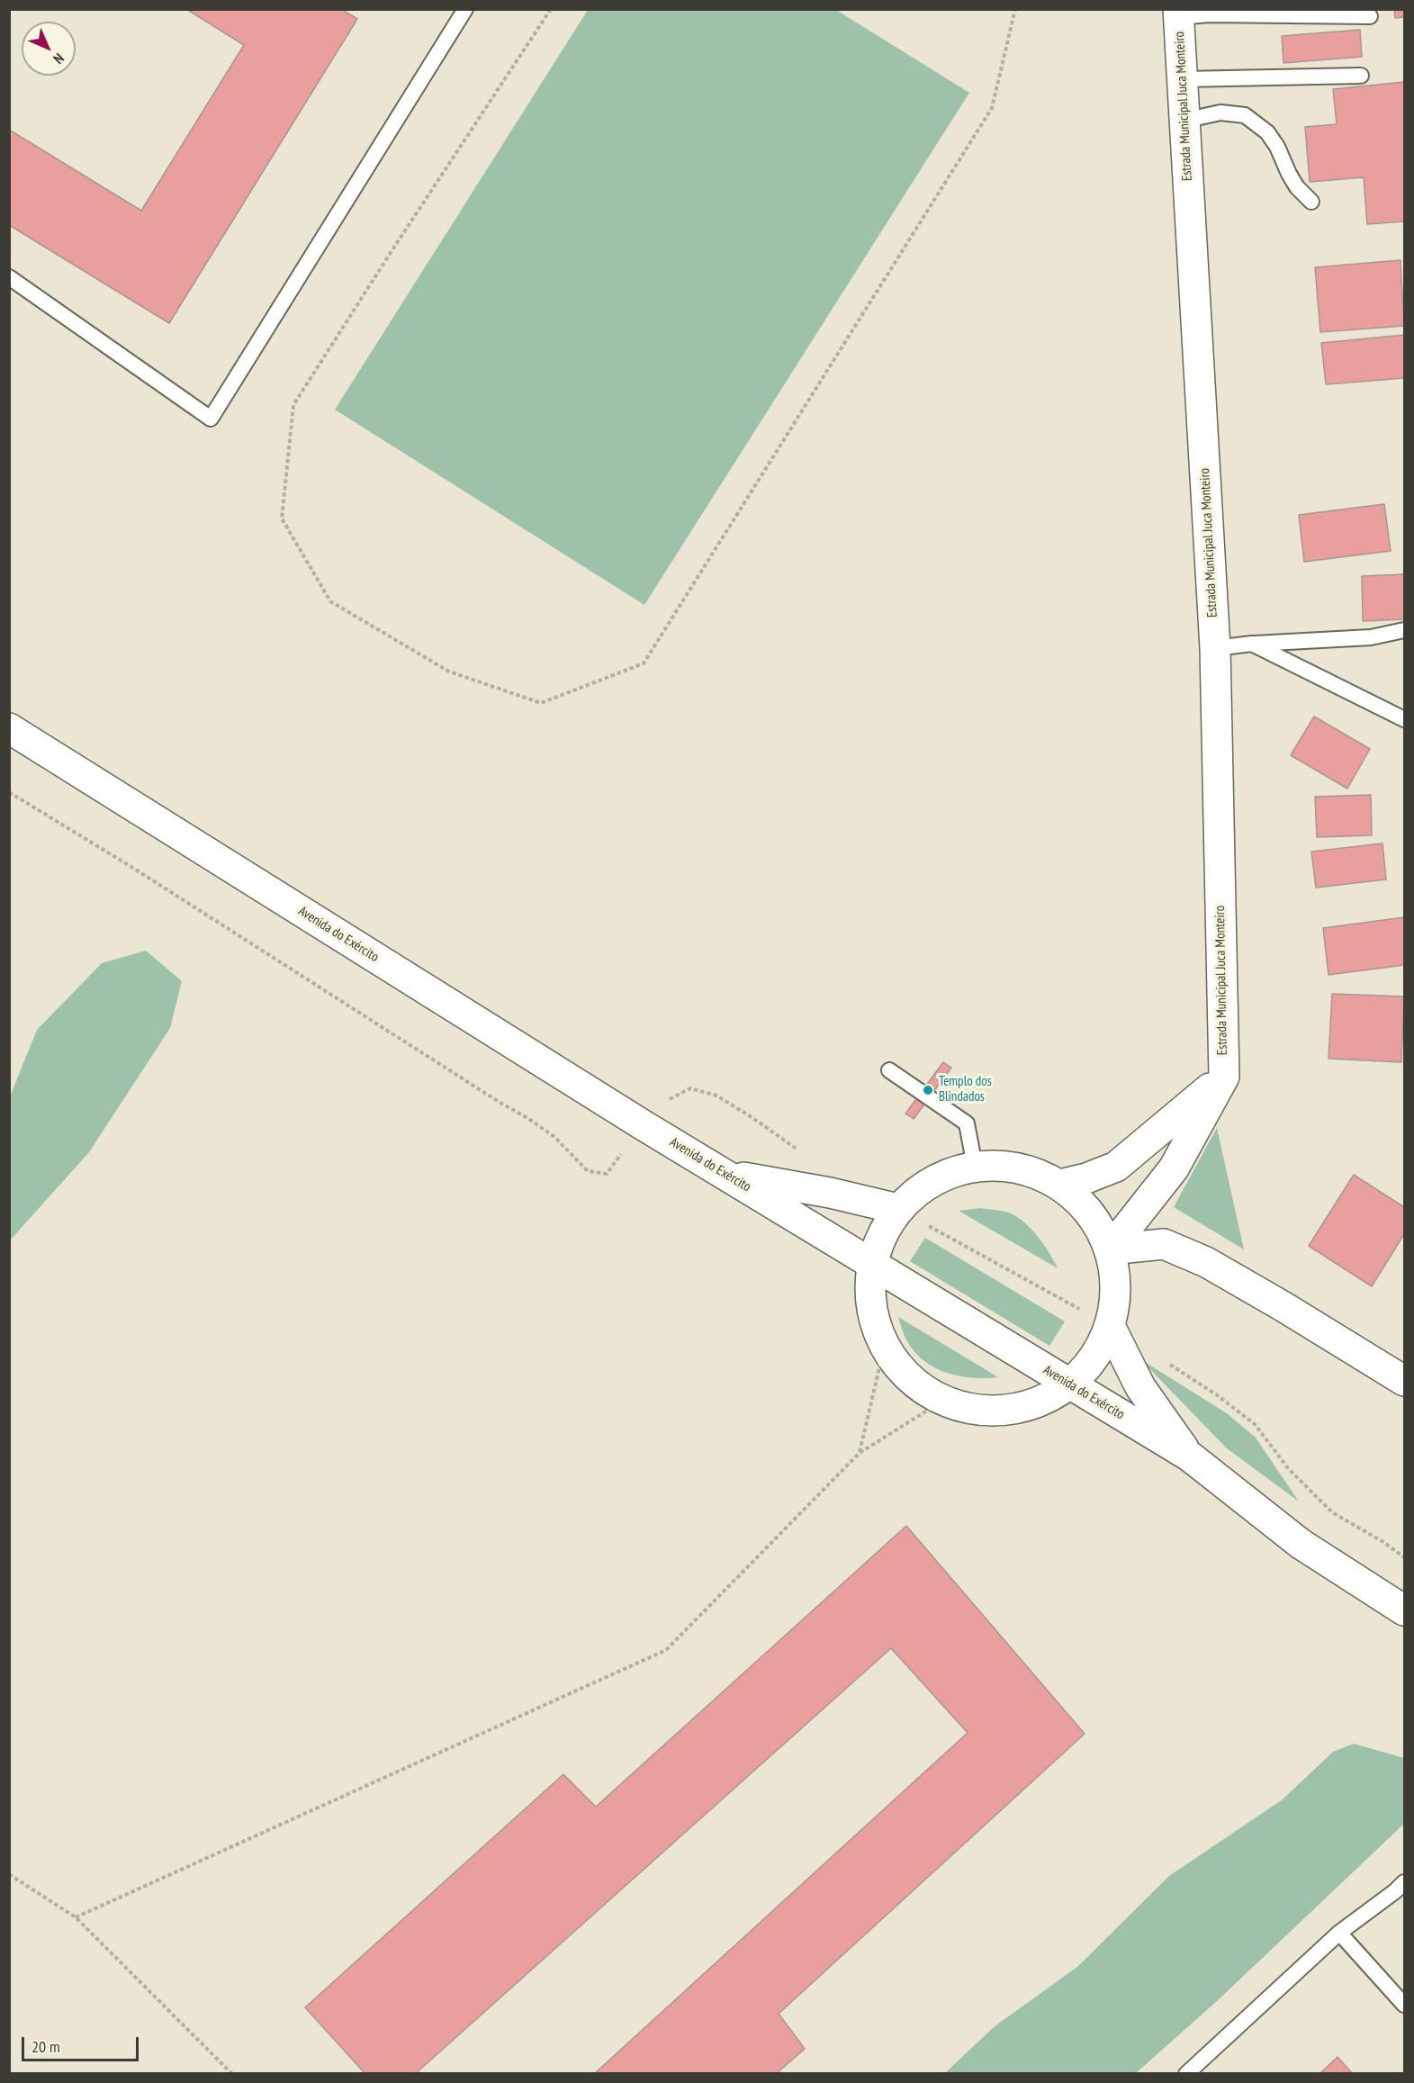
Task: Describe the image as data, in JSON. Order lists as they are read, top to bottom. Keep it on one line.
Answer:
{"streets":{"street":["Estrada Municipal Juca Monteiro","Avenida do Exército"]},"places":["Templo dos Blindados"],"scale_bar":"20 m","north":"bottom right"}
